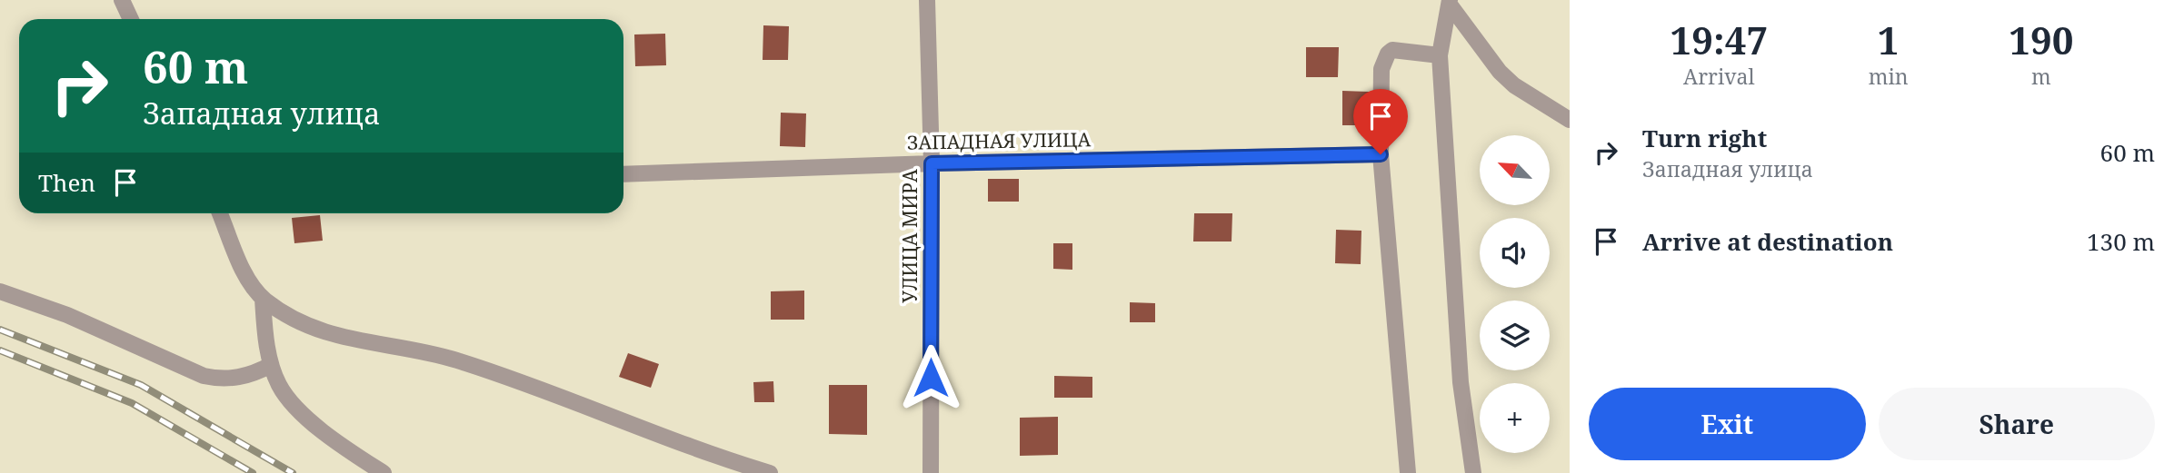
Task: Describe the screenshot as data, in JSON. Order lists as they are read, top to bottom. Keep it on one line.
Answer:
{"streets":{"street":["ЗАПАДНАЯ УЛИЦА","УЛИЦА МИРА"]},"crossings":[["ЗАПАДНАЯ УЛИЦА","УЛИЦА МИРА"]],"north":"top left","page":{"eta":["19:47","Arrival","1","min","190","m"],"turn":["60 m","Западная улица"],"list":[{"name":"Turn right","note":"Западная улица","value":"60 m"},{"name":"Arrive at destination","value":"130 m"}],"map_buttons":"+","then":"Then","buttons":["Exit","Share"]}}
